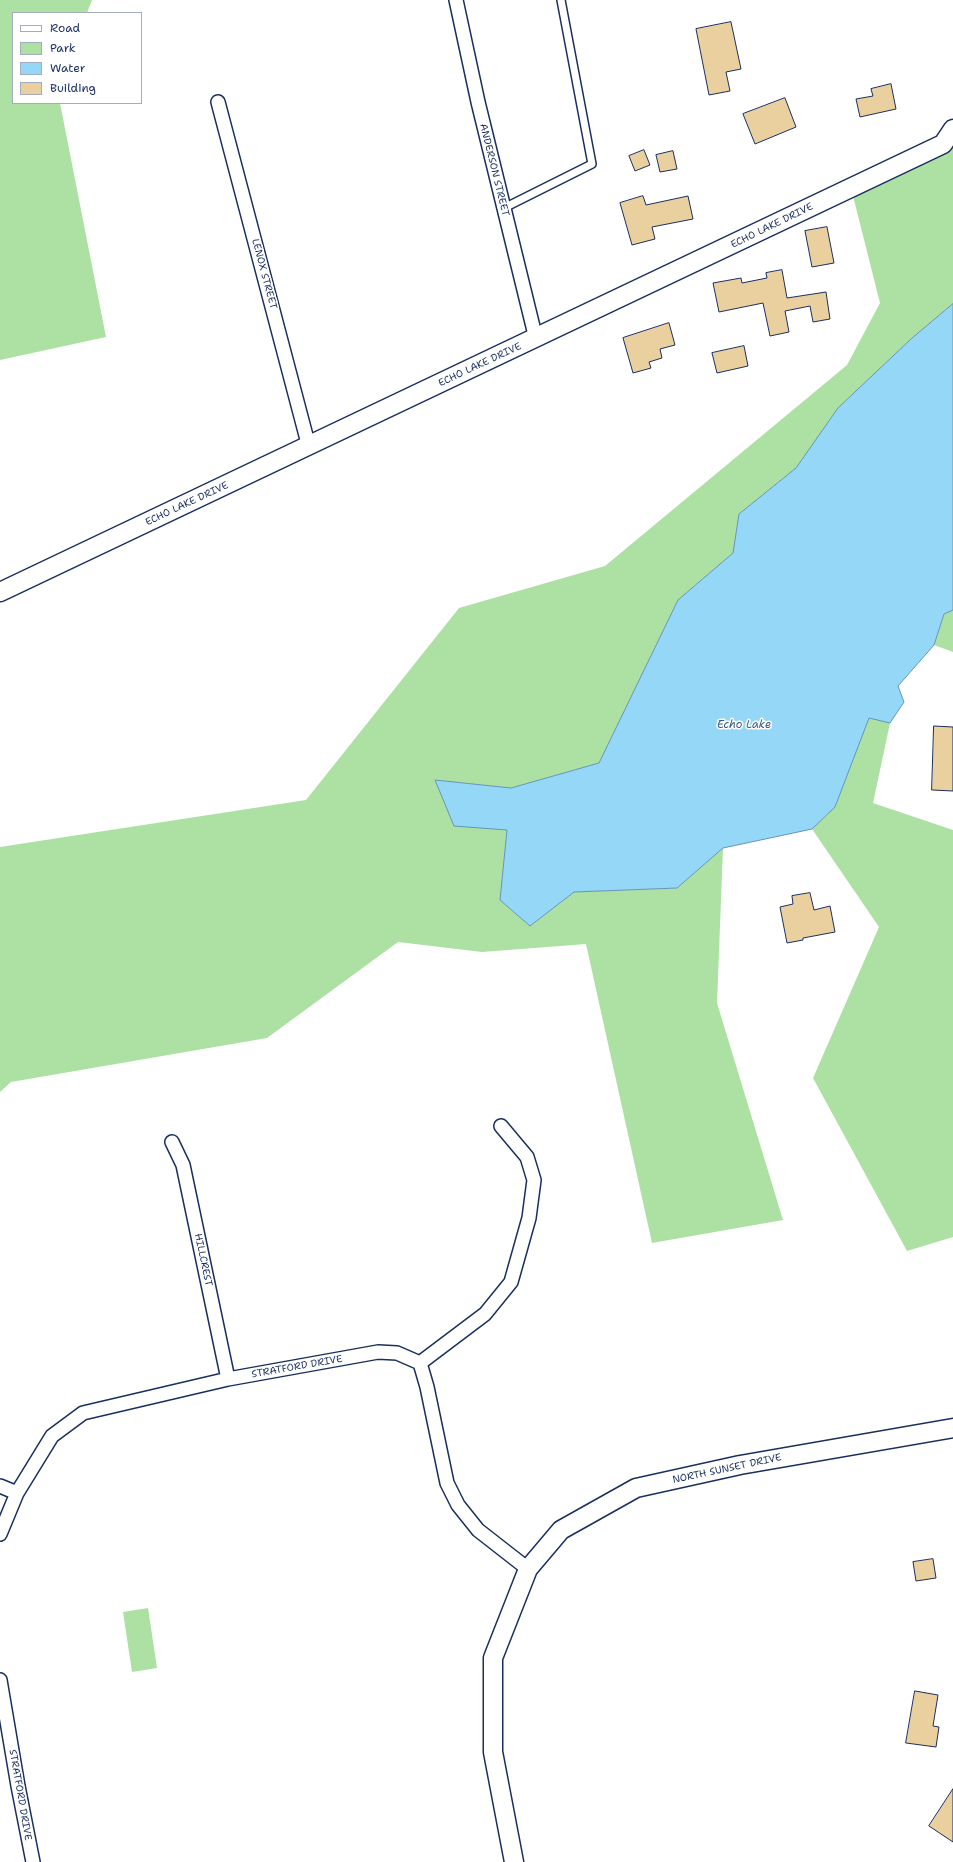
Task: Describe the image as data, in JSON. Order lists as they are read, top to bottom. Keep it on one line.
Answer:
{"streets":{"street":["ANDERSON STREET","ECHO LAKE DRIVE","LENOX STREET","HILLCREST","STRATFORD DRIVE","NORTH SUNSET DRIVE"]},"crossings":[["ANDERSON STREET","ECHO LAKE DRIVE"],["ECHO LAKE DRIVE","LENOX STREET"],["HILLCREST","STRATFORD DRIVE"]],"water":["Echo Lake"],"legend":["Road","Park","Water","Building"]}
